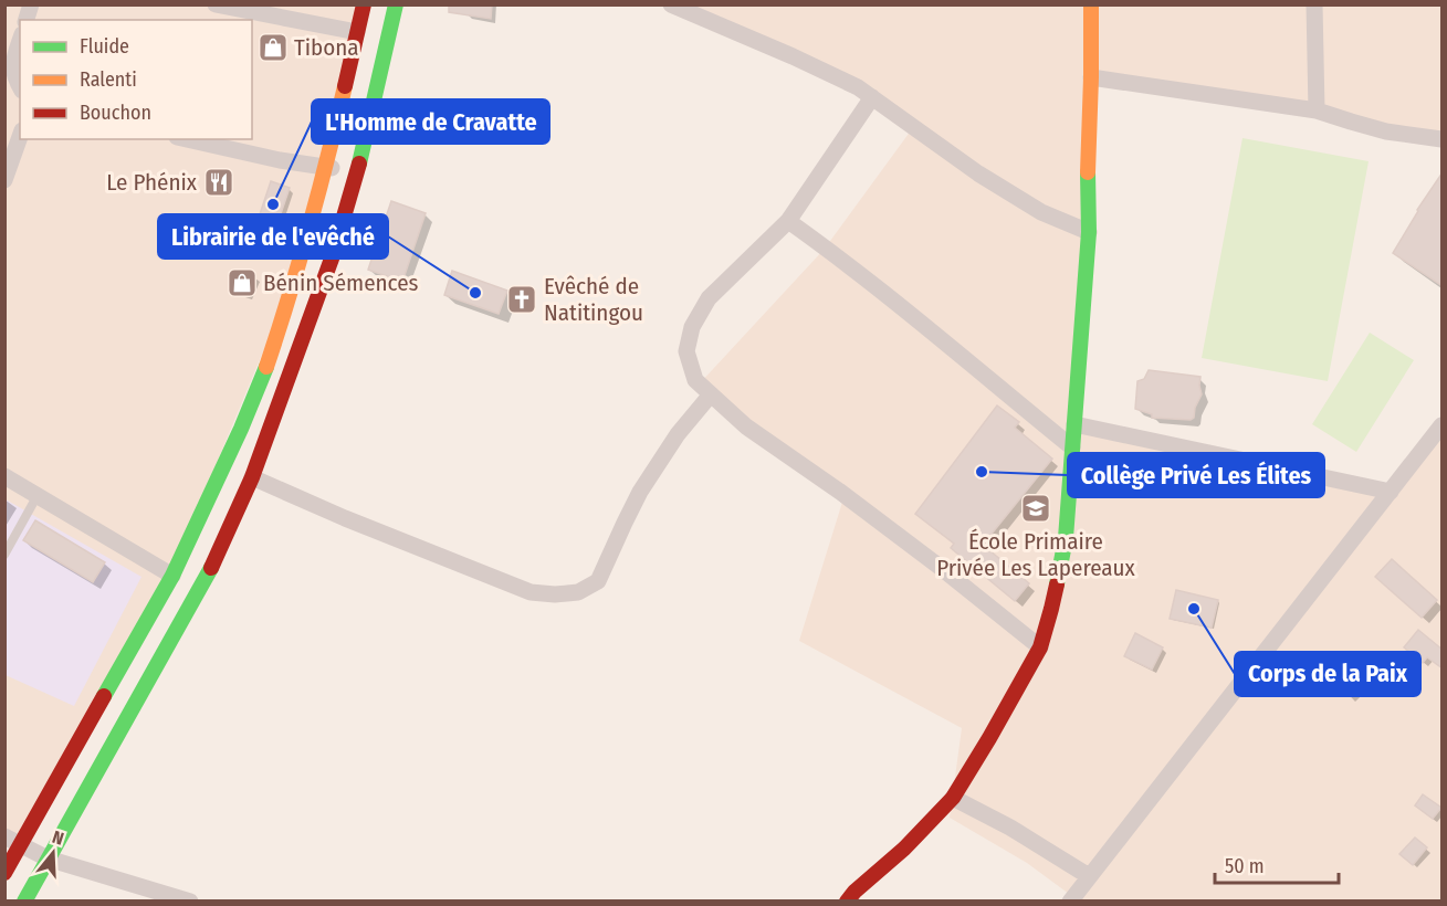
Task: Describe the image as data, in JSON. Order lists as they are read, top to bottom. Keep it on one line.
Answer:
{"places":{"shop":["Tibona","Bénin Sémences"],"restaurant":["Le Phénix"],"other":["L'Homme de Cravatte","Librairie de l'evêché","Collège Privé Les Élites","Corps de la Paix"],"church":["Evêché de Natitingou"],"school or university":["École Primaire Privée Les Lapereaux"]},"legend":["Fluide","Ralenti","Bouchon"],"scale_bar":"50 m","north":"top"}
